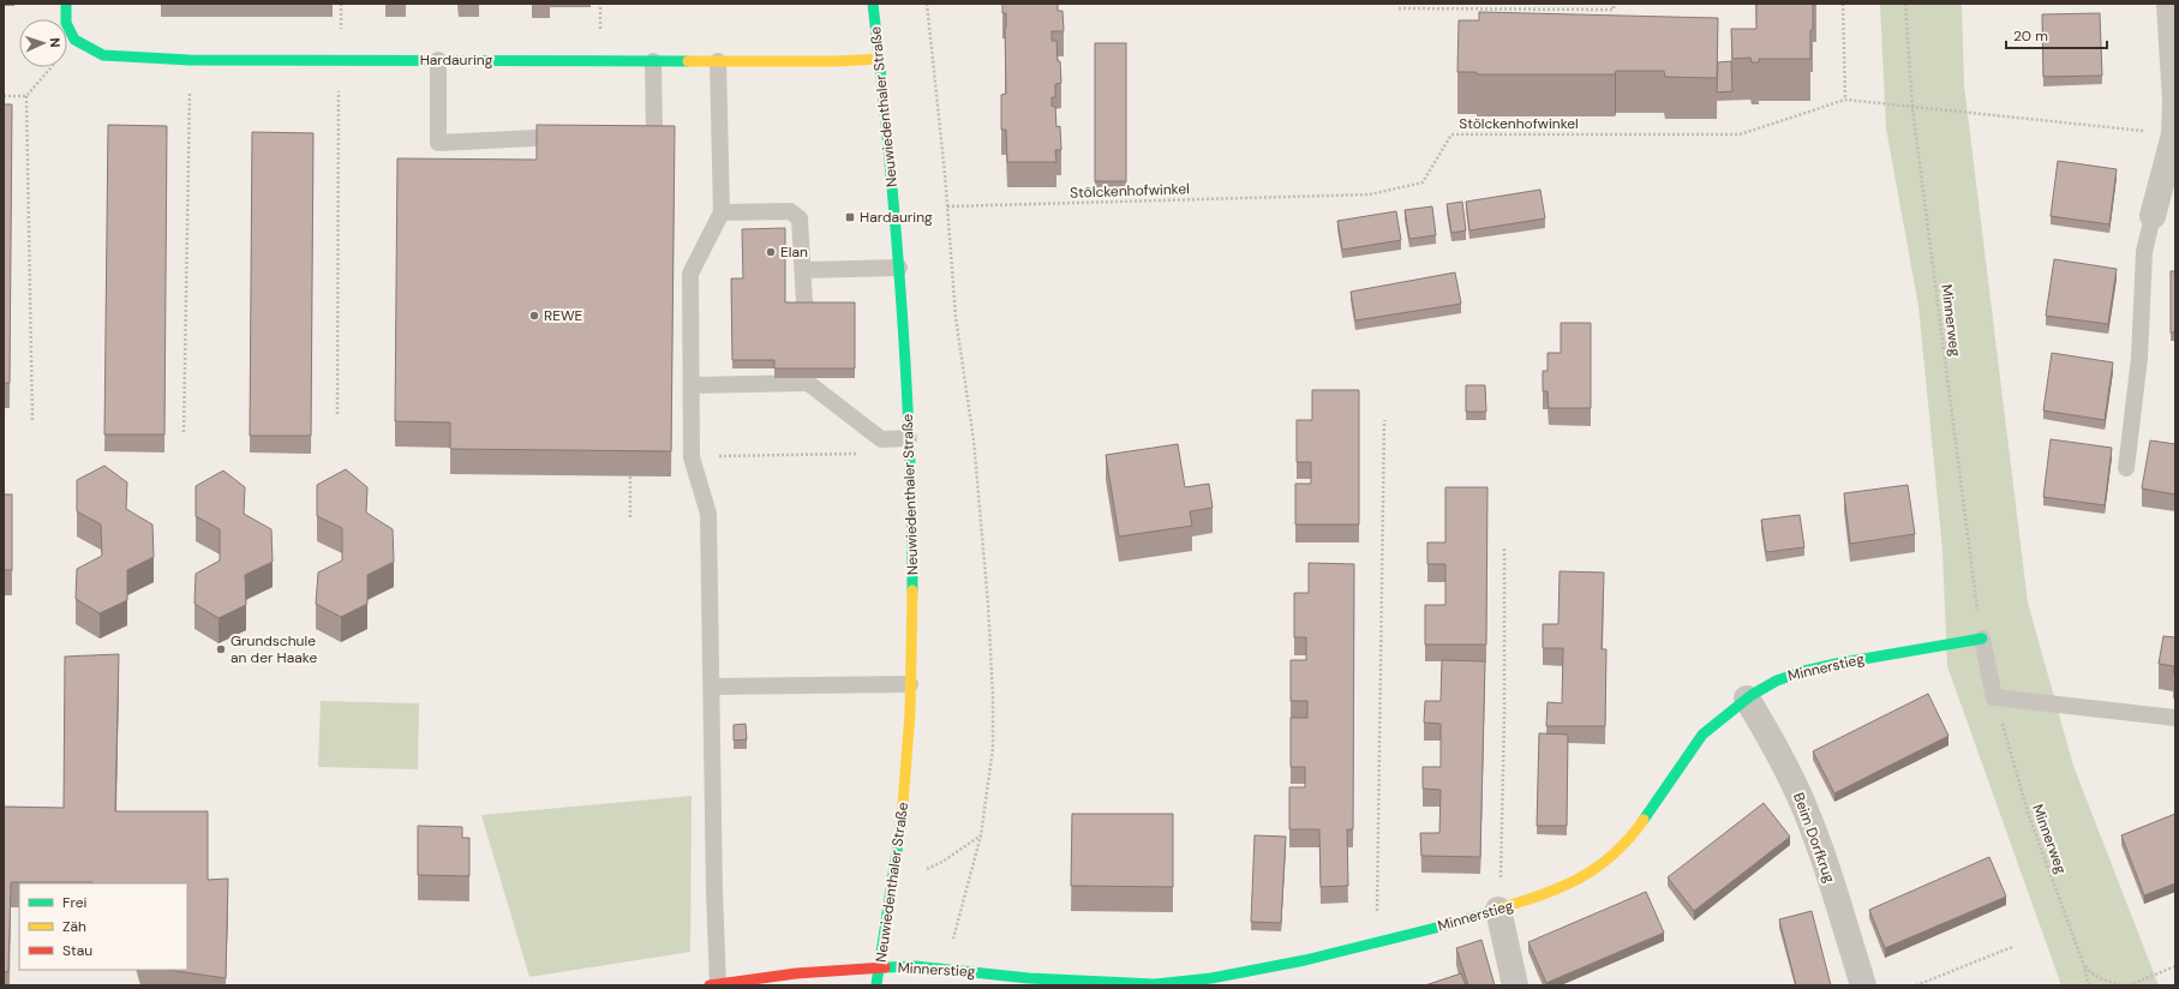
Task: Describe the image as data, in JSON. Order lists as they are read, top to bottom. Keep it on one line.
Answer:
{"streets":{"street":["Hardauring","Neuwiedenthaler Straße","Minnerstieg","Beim Dorfkrug"],"path":["Stölckenhofwinkel","Minnerweg"]},"crossings":[["Hardauring","Neuwiedenthaler Straße"],["Neuwiedenthaler Straße","Minnerstieg"],["Stölckenhofwinkel","Minnerweg"],["Minnerweg","Minnerstieg"],["Minnerstieg","Beim Dorfkrug"]],"places":{"transit":["Hardauring"],"other":["Elan","REWE","Grundschule an der Haake"]},"legend":["Frei","Zäh","Stau"],"scale_bar":"20 m","north":"right"}
